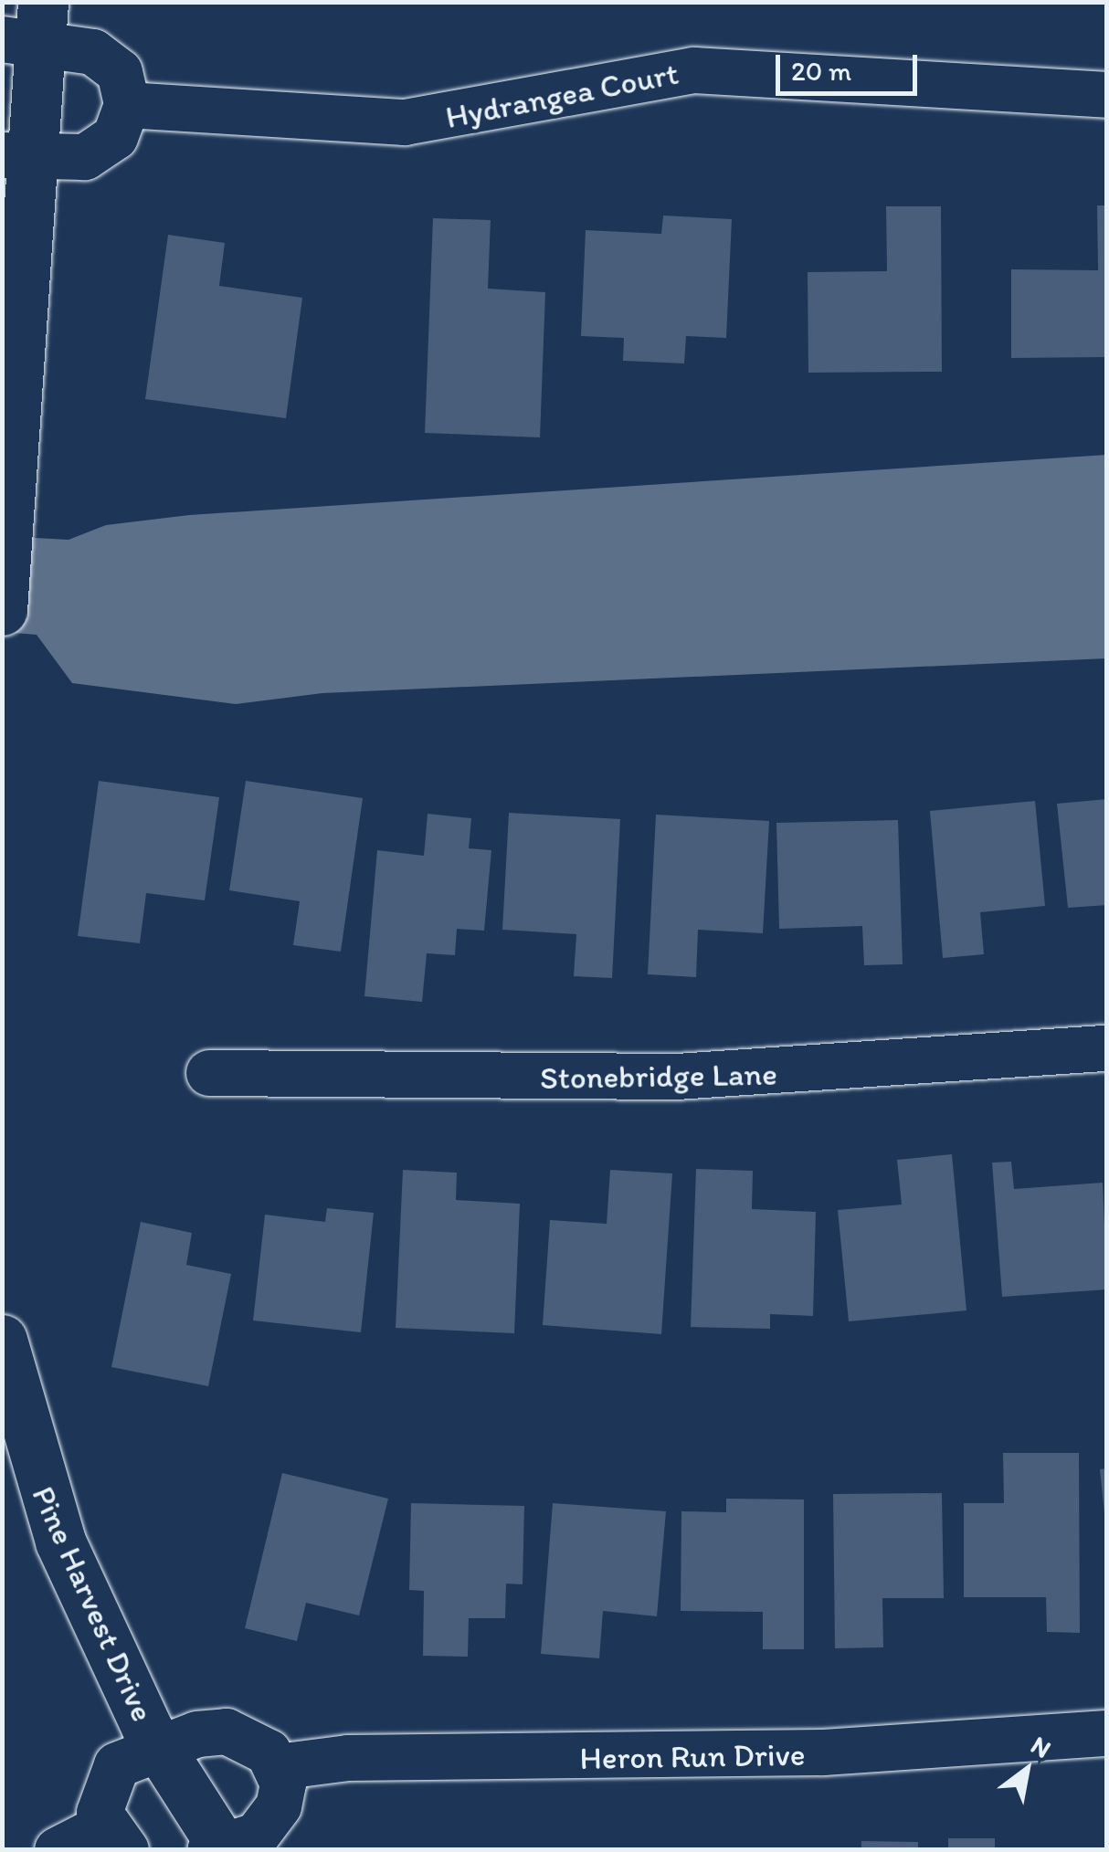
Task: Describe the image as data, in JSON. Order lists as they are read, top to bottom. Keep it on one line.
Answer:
{"streets":{"street":["Hydrangea Court","Stonebridge Lane","Pine Harvest Drive","Heron Run Drive"]},"scale_bar":"20 m","north":"top right"}
